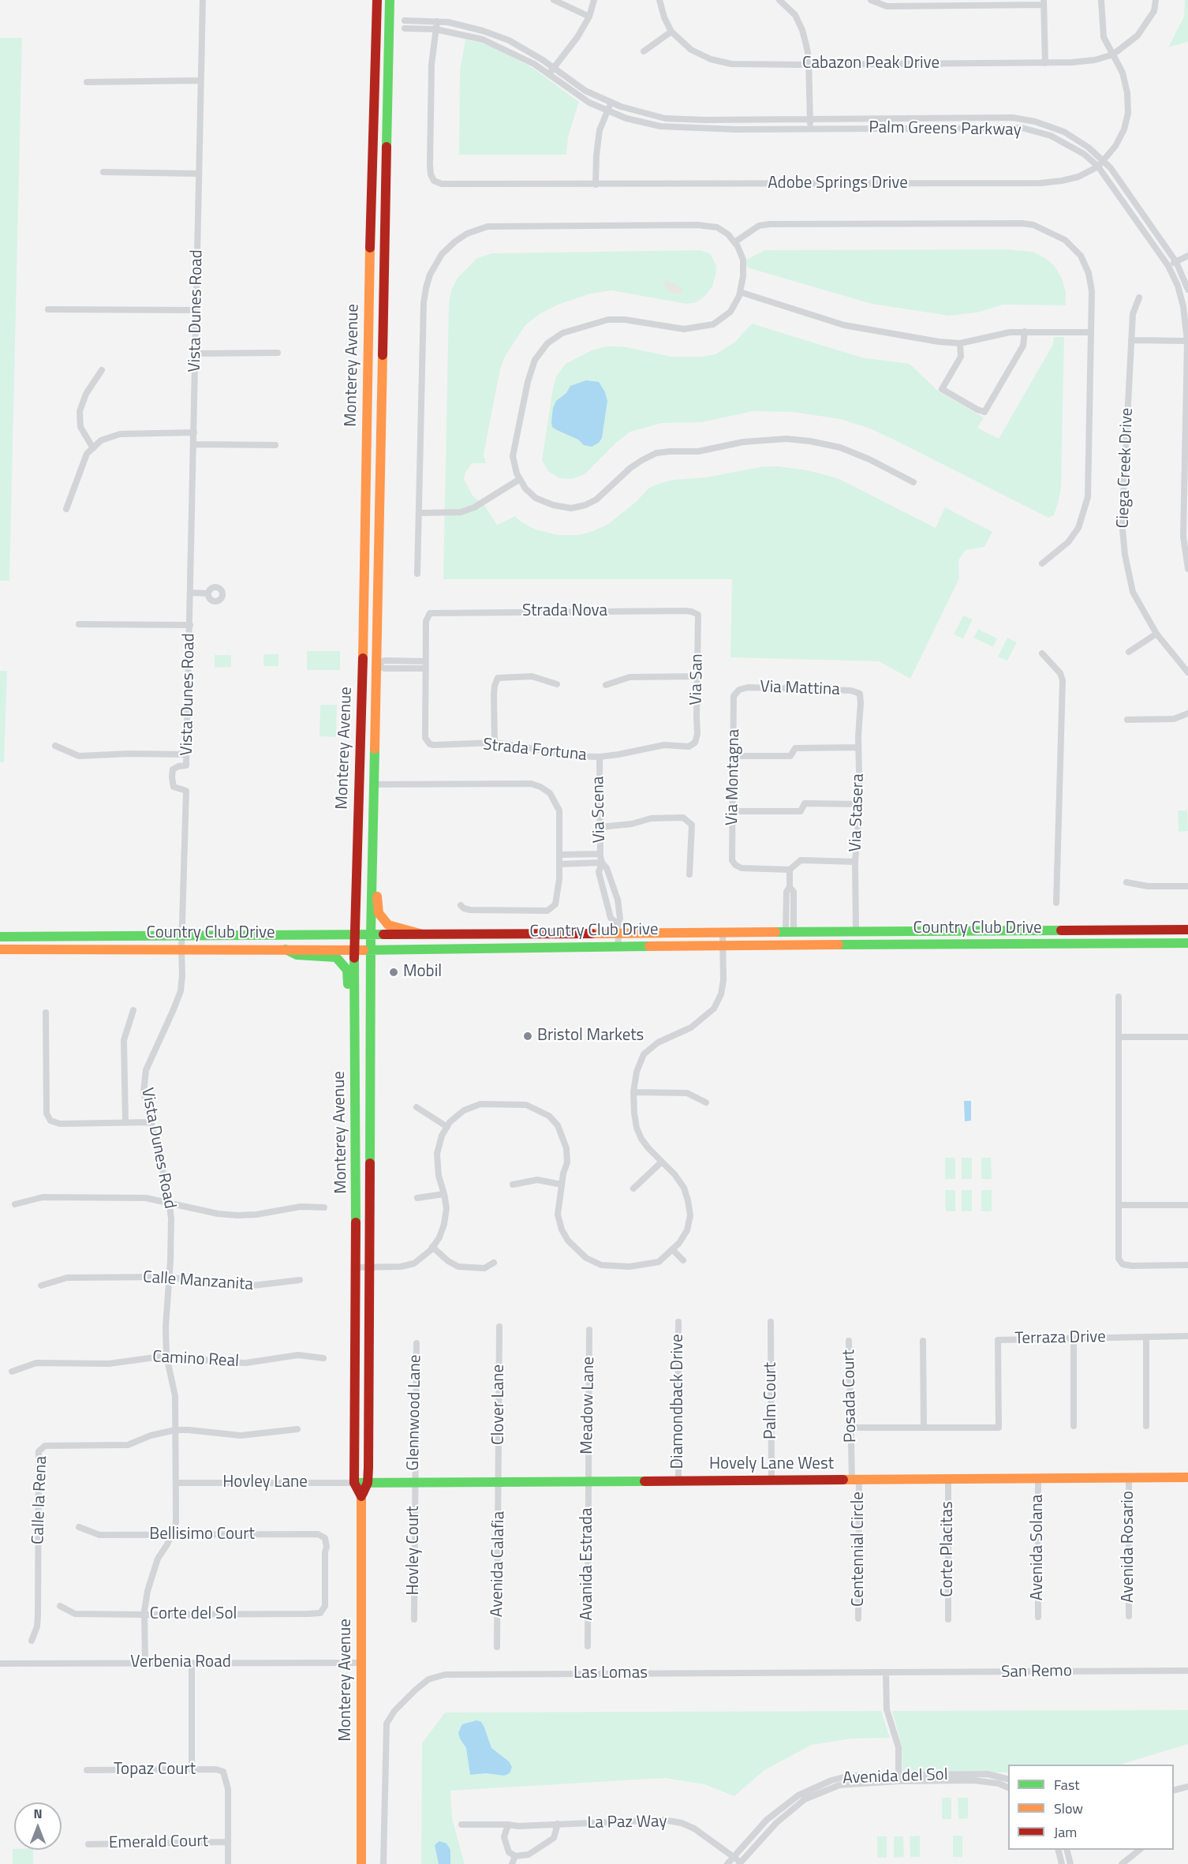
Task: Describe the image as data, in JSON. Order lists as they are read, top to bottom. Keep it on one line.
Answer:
{"streets":{"main road":["Monterey Avenue","Country Club Drive","Hovely Lane West"],"street":["Cabazon Peak Drive","Palm Greens Parkway","Adobe Springs Drive","Vista Dunes Road","Ciega Creek Drive","Strada Nova","Via San","Via Mattina","Strada Fortuna","Via Montagna","Via Scena","Via Stasera","Calle Manzanita","Terraza Drive","Camino Real","Posada Court","Palm Court","Diamondback Drive","Clover Lane","Meadow Lane","Glennwood Lane","Hovley Lane","Calle la Rena","Bellisimo Court","Avenida Rosario","Avenida Solana","Centennial Circle","Corte Placitas","Hovley Court","Avenida Calafia","Avanida Estrada","Corte del Sol","Verbenia Road","San Remo","Las Lomas","Topaz Court","Avenida del Sol","La Paz Way","Emerald Court"]},"crossings":[["Cabazon Peak Drive","Adobe Springs Drive"],["Palm Greens Parkway","Adobe Springs Drive"],["Vista Dunes Road","Country Club Drive"],["Vista Dunes Road","Calle Manzanita"],["Vista Dunes Road","Camino Real"],["Vista Dunes Road","Hovley Lane"],["Vista Dunes Road","Calle la Rena"],["Vista Dunes Road","Bellisimo Court"],["Vista Dunes Road","Corte del Sol"],["Vista Dunes Road","Verbenia Road"],["Monterey Avenue","Country Club Drive"],["Monterey Avenue","Hovely Lane West"],["Monterey Avenue","Hovley Lane"],["Monterey Avenue","Verbenia Road"],["Strada Nova","Via San"],["Strada Nova","Strada Fortuna"],["Via San","Strada Fortuna"],["Via Mattina","Via Montagna"],["Via Mattina","Via Stasera"],["Strada Fortuna","Via Scena"],["Via Scena","Country Club Drive"],["Via Stasera","Country Club Drive"],["Terraza Drive","Posada Court"],["Posada Court","Hovely Lane West"],["Posada Court","Centennial Circle"],["Palm Court","Hovely Lane West"],["Diamondback Drive","Hovely Lane West"],["Clover Lane","Hovely Lane West"],["Clover Lane","Avenida Calafia"],["Meadow Lane","Hovely Lane West"],["Meadow Lane","Avanida Estrada"],["Glennwood Lane","Hovely Lane West"],["Glennwood Lane","Hovley Court"],["Hovely Lane West","Hovley Lane"],["Hovely Lane West","Avenida Rosario"],["Hovely Lane West","Avenida Solana"],["Hovely Lane West","Centennial Circle"],["Hovely Lane West","Corte Placitas"],["Hovely Lane West","Hovley Court"],["Hovely Lane West","Avenida Calafia"],["Hovely Lane West","Avanida Estrada"],["Bellisimo Court","Corte del Sol"],["San Remo","Las Lomas"],["Topaz Court","Emerald Court"],["Avenida del Sol","La Paz Way"]],"places":["Mobil","Bristol Markets"],"legend":["Fast","Slow","Jam"],"north":"top"}
